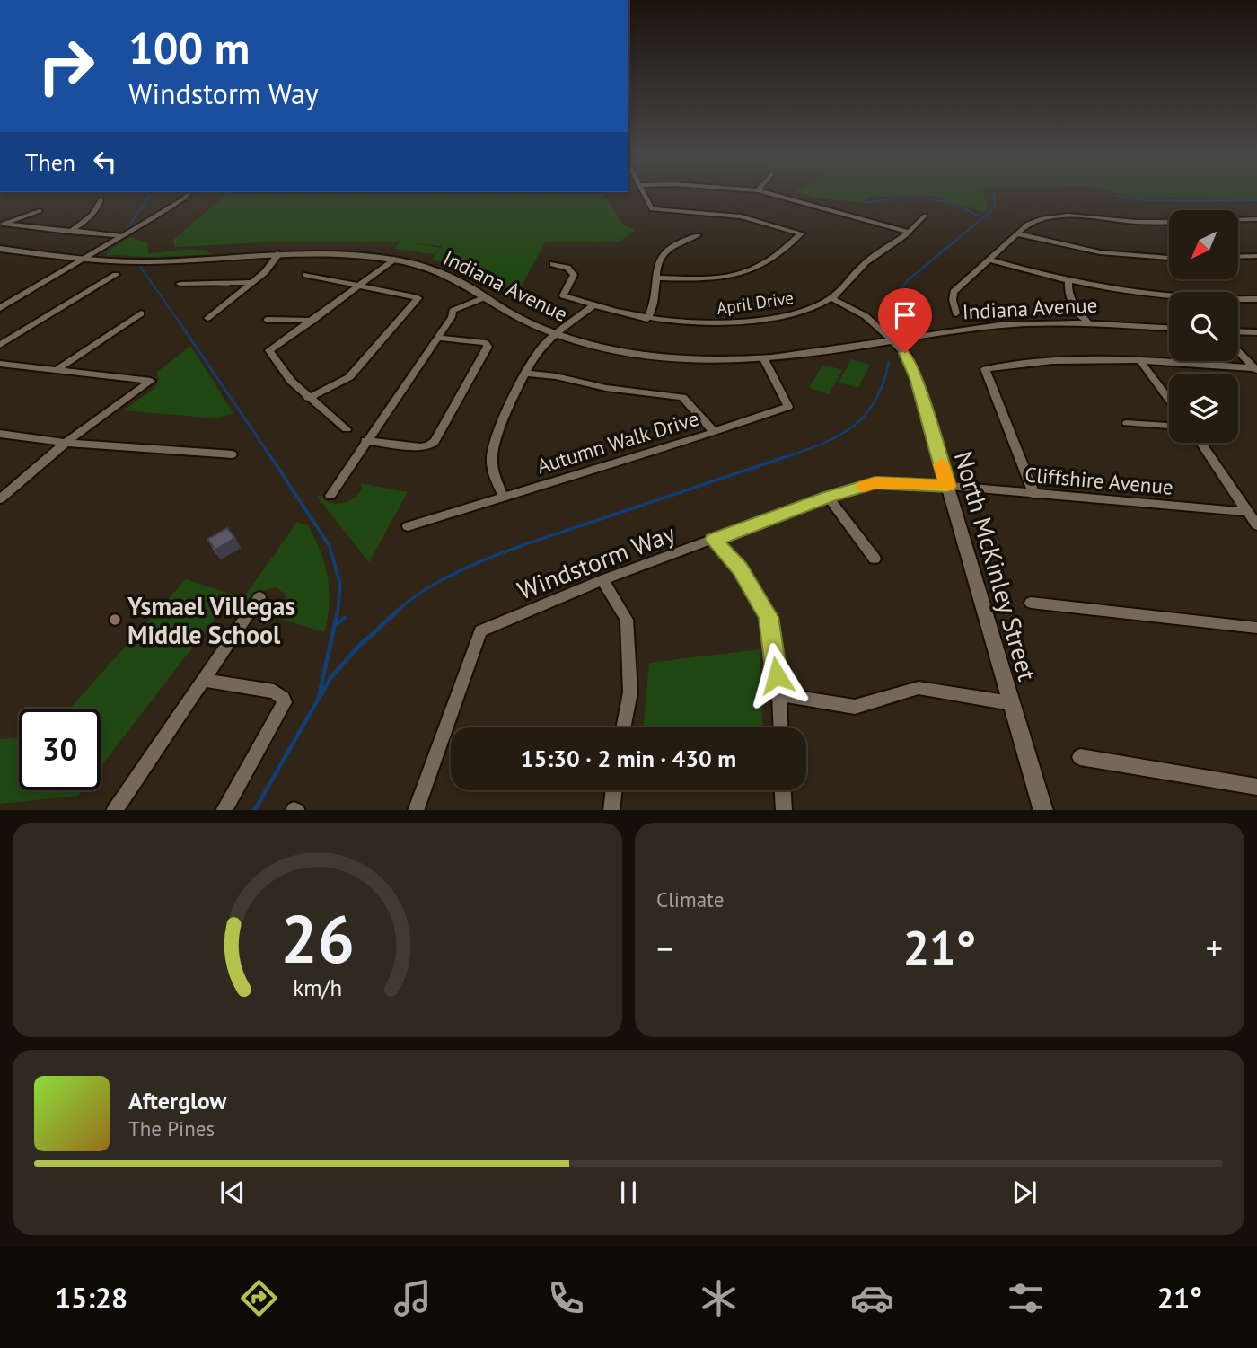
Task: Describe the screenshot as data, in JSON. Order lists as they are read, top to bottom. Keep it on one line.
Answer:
{"streets":{"street":["Indiana Avenue","April Drive","Autumn Walk Drive","Cliffshire Avenue","Windstorm Way","North McKinley Street"]},"crossings":[["Indiana Avenue","Autumn Walk Drive"],["Indiana Avenue","North McKinley Street"],["Cliffshire Avenue","Windstorm Way"],["Cliffshire Avenue","North McKinley Street"],["Windstorm Way","North McKinley Street"]],"places":["Ysmael Villegas Middle School"],"north":"bottom left","page":{"turn":["100 m","Windstorm Way"],"then":"Then","limit":"30","trip":"15:30 · 2 min · 430 m","tile":"Climate","heat":["−","21°","+"],"song":["Afterglow","The Pines"],"tabs":["15:28","21°"],"gauge":["26","km/h"]}}
